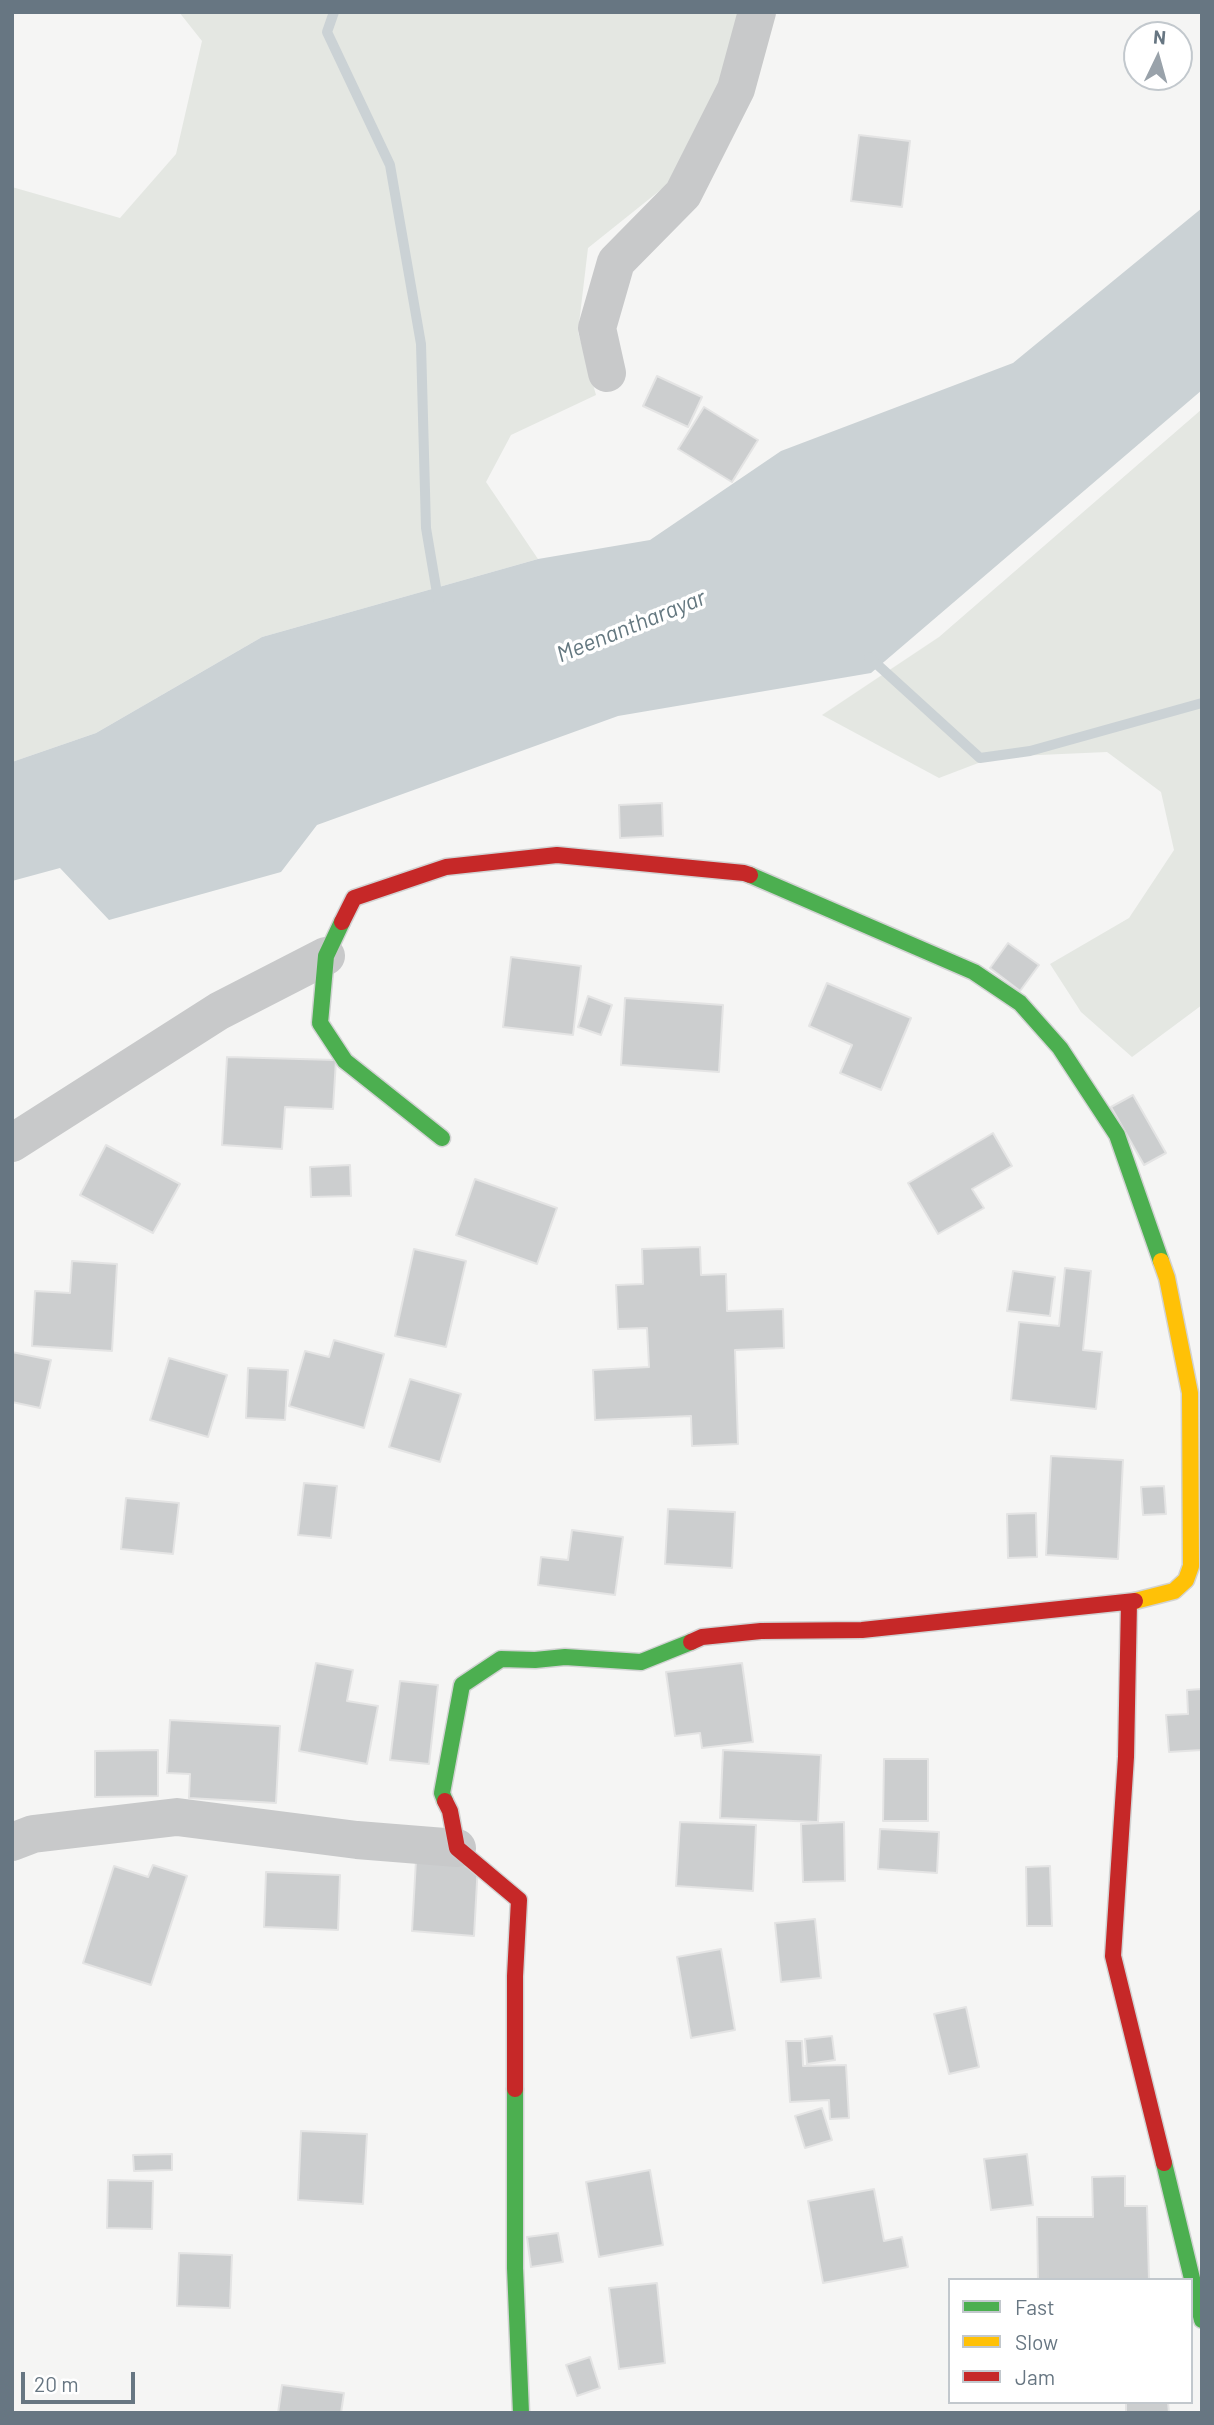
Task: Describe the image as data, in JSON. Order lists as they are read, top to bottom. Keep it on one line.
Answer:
{"water":["Meenantharayar"],"legend":["Fast","Slow","Jam"],"scale_bar":"20 m","north":"top"}
